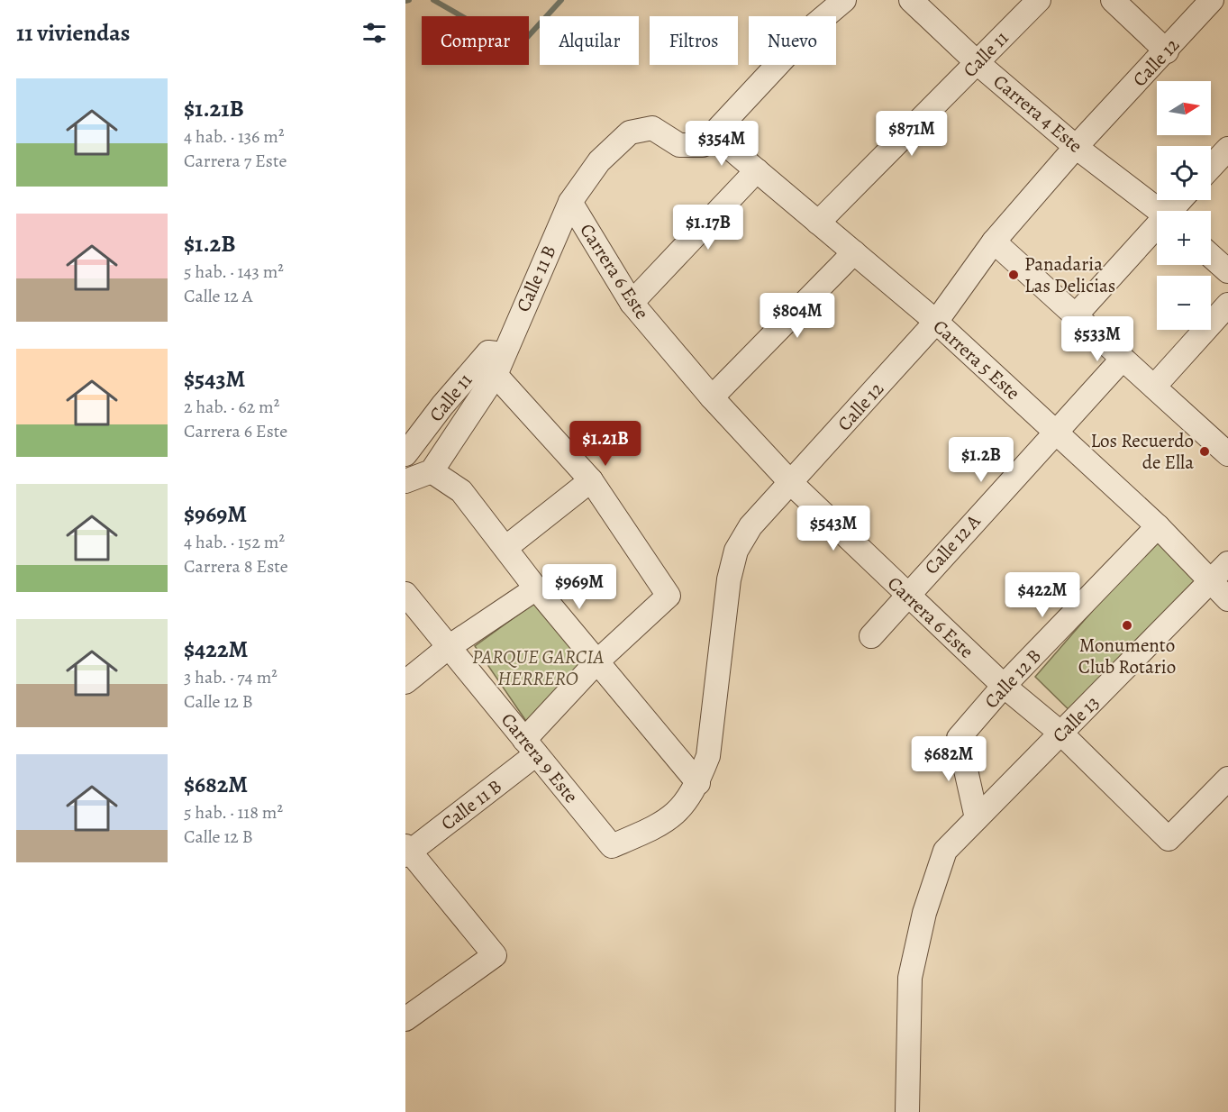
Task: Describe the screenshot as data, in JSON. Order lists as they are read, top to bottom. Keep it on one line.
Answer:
{"streets":{"street":["Calle 11","Calle 12","Carrera 4 Este","Carrera 6 Este","Calle 11 B","Carrera 5 Este","Calle 12 A","Calle 12 B","Calle 13","Carrera 9 Este"]},"crossings":[["Calle 11","Carrera 4 Este"],["Calle 11","Calle 11 B"],["Calle 11","Carrera 5 Este"],["Calle 12","Carrera 4 Este"],["Calle 12","Carrera 6 Este"],["Calle 12","Carrera 5 Este"],["Calle 12","Carrera 9 Este"],["Carrera 6 Este","Calle 11 B"],["Carrera 6 Este","Calle 12 A"],["Carrera 6 Este","Calle 12 B"],["Carrera 6 Este","Calle 13"],["Calle 11 B","Carrera 5 Este"],["Calle 11 B","Carrera 9 Este"],["Carrera 5 Este","Calle 12 A"],["Carrera 5 Este","Calle 12 B"],["Carrera 5 Este","Calle 13"],["Calle 12 B","Calle 13"]],"parks":["PARQUE GARCIA HERRERO"],"places":["Panadaria Las Delicias","Los Recuerdo de Ella","Monumento Club Rotario"],"north":"right","page":{"heading":"11 viviendas","chip":["Comprar","Alquilar","Filtros","Nuevo"],"list":[{"name":"$1.21B","note":"4 hab. · 136 m² · Carrera 7 Este"},{"name":"$1.2B","note":"5 hab. · 143 m² · Calle 12 A"},{"name":"$543M","note":"2 hab. · 62 m² · Carrera 6 Este"},{"name":"$969M","note":"4 hab. · 152 m² · Carrera 8 Este"},{"name":"$422M","note":"3 hab. · 74 m² · Calle 12 B"},{"name":"$682M","note":"5 hab. · 118 m² · Calle 12 B"}],"map_buttons":["+","−"],"price":["$871M","$354M","$1.17B","$804M","$533M","$1.21B","$1.2B","$543M","$969M","$422M","$682M"]}}
